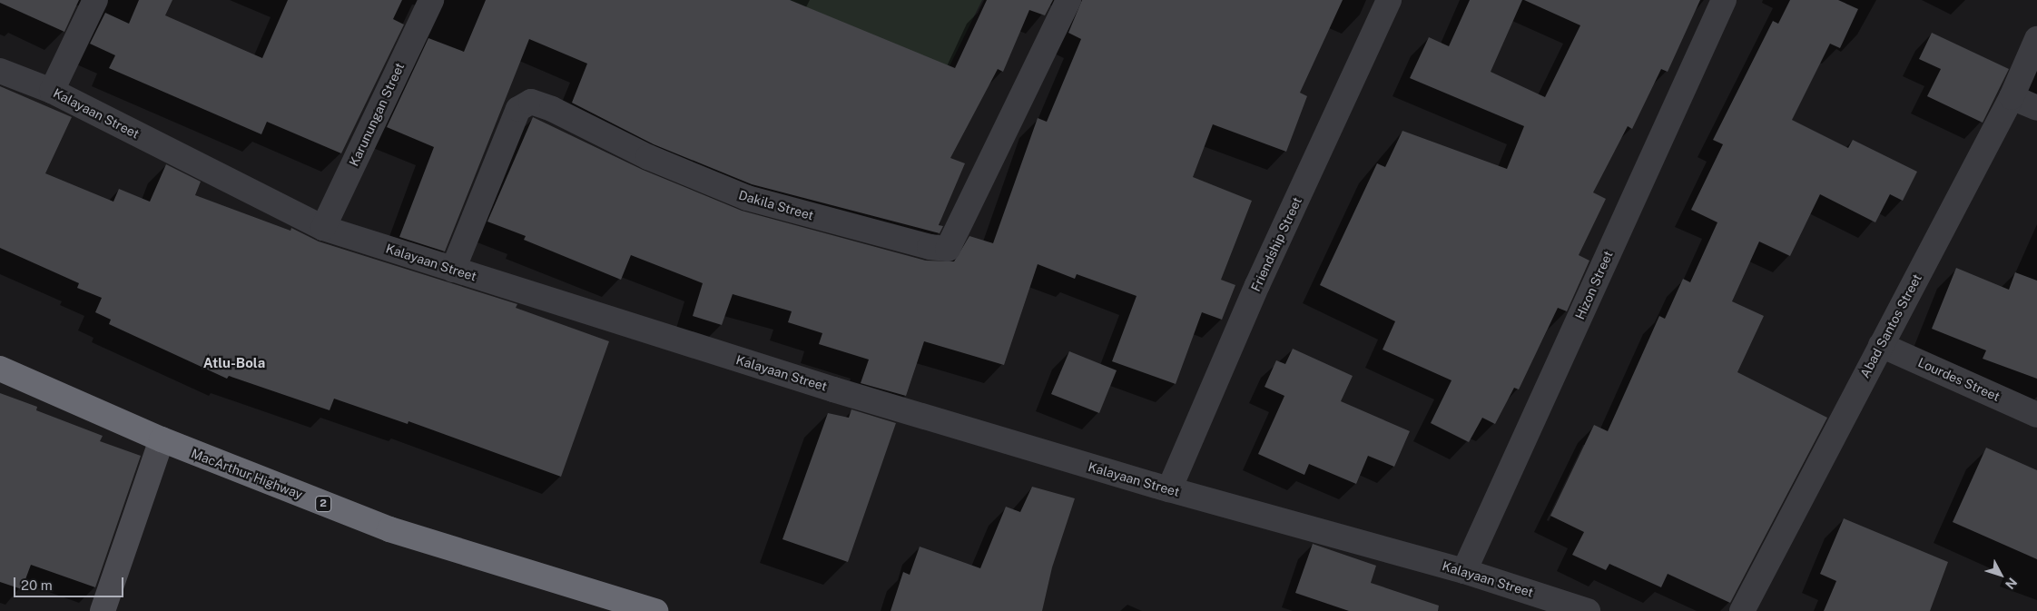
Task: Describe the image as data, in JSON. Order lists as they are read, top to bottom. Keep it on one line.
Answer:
{"streets":{"highway":["MacArthur Highway","2"],"street":["Kalayaan Street","Karunungan Street","Dakila Street","Friendship Street","Hizon Street","Abad Santos Street","Lourdes Street"]},"crossings":[["Kalayaan Street","Karunungan Street"],["Kalayaan Street","Dakila Street"],["Kalayaan Street","Friendship Street"],["Kalayaan Street","Hizon Street"],["Abad Santos Street","Lourdes Street"]],"districts":["Atlu-Bola"],"scale_bar":"20 m","north":"bottom right"}
